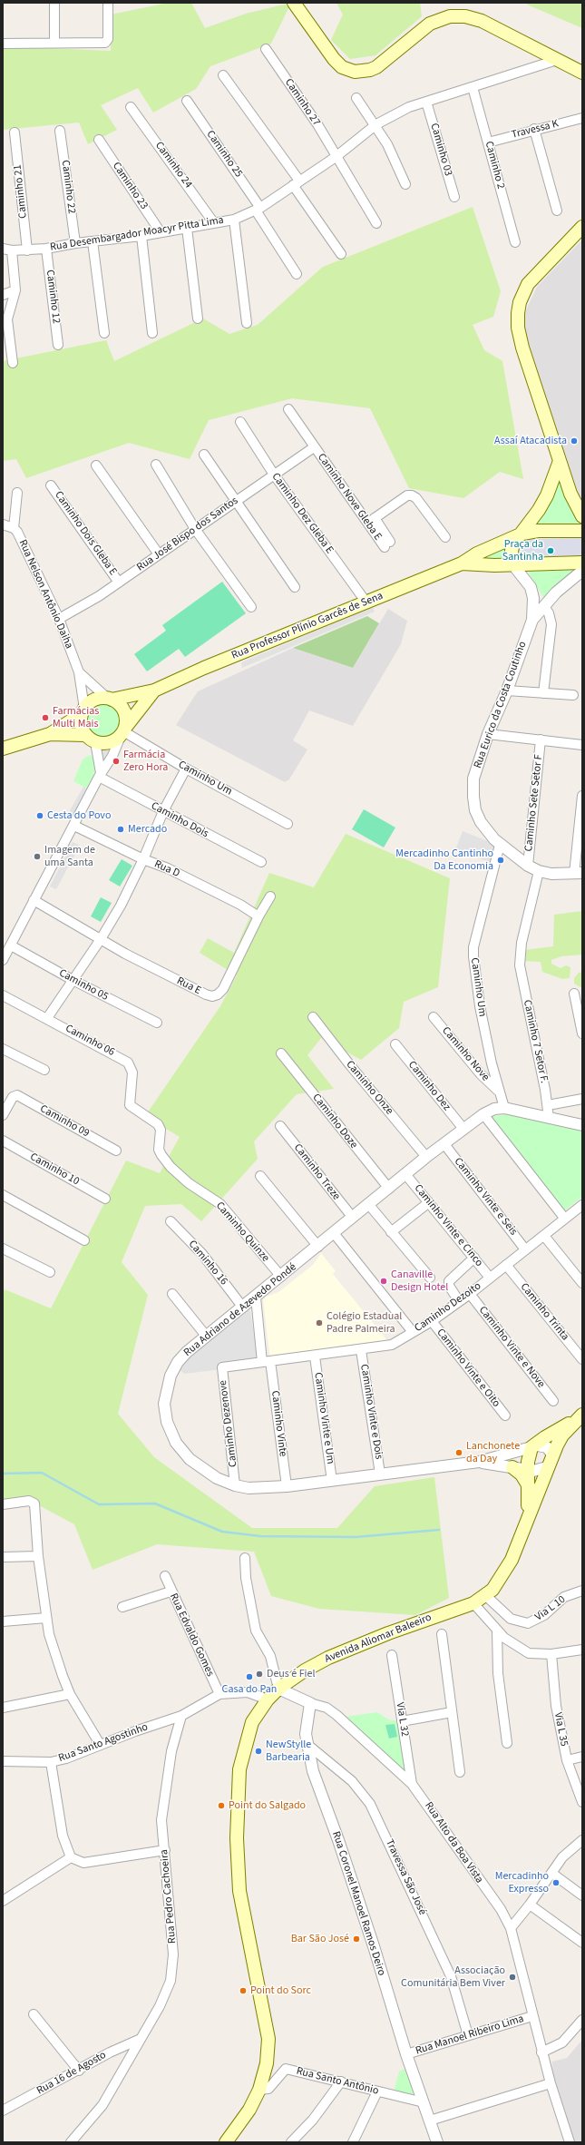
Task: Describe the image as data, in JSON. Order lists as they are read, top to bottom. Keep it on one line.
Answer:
{"streets":{"main road":["Rua Professor Plínio Garcês de Sena","Avenida Aliomar Baleeiro"],"street":["Caminho 27","Travessa K","Caminho 03","Caminho 25","Caminho 24","Caminho 2","Caminho 23","Caminho 22","Caminho 21","Rua Desembargador Moacyr Pitta Lima","Caminho 12","Caminho Nove Gleba E","Caminho Dez Gleba E","Caminho Dois Gleba E","Rua José Bispo dos Santos","Rua Nelson Antônio Daiha","Rua Eurico da Costa Coutinho","Caminho Um","Caminho Sete Setor F","Caminho Dois","Rua D","Caminho 05","Rua E","Caminho 06","Caminho 7 Setor F.","Caminho Nove","Caminho Dez","Caminho Onze","Caminho 09","Caminho Doze","Caminho 10","Caminho Treze","Caminho Vinte e Seis","Caminho Vinte e Cinco","Caminho Quinze","Caminho 16","Caminho Dezoito","Rua Adriano de Azevedo Pondé","Caminho Trinta","Caminho Vinte e Nove","Caminho Vinte e Oito","Caminho Vinte e Dois","Caminho Vinte e Um","Caminho Dezenove","Caminho Vinte","Via L 10","Rua Edvaldo Gomes","Via L 32","Via L 35","Rua Santo Agostinho","Rua Alto da Boa Vista","Travessa São José","Rua Pedro Cachoeira","Rua Coronel Manoel Ramos Deiro","Rua Manoel Ribeiro Lima","Rua 16 de Agosto","Rua Santo Antônio"]},"crossings":[["Caminho 27","Rua Desembargador Moacyr Pitta Lima"],["Travessa K","Caminho 2"],["Caminho 03","Rua Desembargador Moacyr Pitta Lima"],["Caminho 25","Rua Desembargador Moacyr Pitta Lima"],["Caminho 24","Rua Desembargador Moacyr Pitta Lima"],["Caminho 2","Rua Desembargador Moacyr Pitta Lima"],["Caminho 23","Rua Desembargador Moacyr Pitta Lima"],["Caminho 22","Rua Desembargador Moacyr Pitta Lima"],["Caminho 21","Rua Desembargador Moacyr Pitta Lima"],["Rua Desembargador Moacyr Pitta Lima","Caminho 12"],["Caminho Nove Gleba E","Rua José Bispo dos Santos"],["Caminho Dez Gleba E","Rua José Bispo dos Santos"],["Caminho Dez Gleba E","Rua Professor Plínio Garcês de Sena"],["Caminho Dois Gleba E","Rua José Bispo dos Santos"],["Rua José Bispo dos Santos","Rua Nelson Antônio Daiha"],["Rua Nelson Antônio Daiha","Rua Professor Plínio Garcês de Sena"],["Rua Nelson Antônio Daiha","Caminho Um"],["Rua Professor Plínio Garcês de Sena","Rua Eurico da Costa Coutinho"],["Rua Professor Plínio Garcês de Sena","Caminho Um"],["Rua Eurico da Costa Coutinho","Caminho Um"],["Rua Eurico da Costa Coutinho","Caminho Sete Setor F"],["Rua Eurico da Costa Coutinho","Caminho 7 Setor F."],["Caminho Um","Caminho Nove"],["Caminho Um","Rua Adriano de Azevedo Pondé"],["Rua D","Rua E"],["Caminho 06","Caminho Quinze"],["Caminho Dez","Rua Adriano de Azevedo Pondé"],["Caminho Onze","Rua Adriano de Azevedo Pondé"],["Caminho Doze","Rua Adriano de Azevedo Pondé"],["Caminho Treze","Rua Adriano de Azevedo Pondé"],["Caminho Vinte e Seis","Caminho Dezoito"],["Caminho Vinte e Seis","Rua Adriano de Azevedo Pondé"],["Caminho Vinte e Cinco","Caminho Dezoito"],["Caminho Vinte e Cinco","Rua Adriano de Azevedo Pondé"],["Caminho Quinze","Rua Adriano de Azevedo Pondé"],["Caminho 16","Rua Adriano de Azevedo Pondé"],["Caminho Dezoito","Caminho Trinta"],["Caminho Dezoito","Caminho Vinte e Nove"],["Caminho Dezoito","Caminho Vinte e Oito"],["Caminho Dezoito","Caminho Vinte e Dois"],["Caminho Dezoito","Caminho Vinte e Um"],["Caminho Dezoito","Caminho Dezenove"],["Caminho Dezoito","Caminho Vinte"],["Rua Adriano de Azevedo Pondé","Caminho Vinte e Dois"],["Rua Adriano de Azevedo Pondé","Caminho Vinte e Um"],["Rua Adriano de Azevedo Pondé","Caminho Dezenove"],["Rua Adriano de Azevedo Pondé","Caminho Vinte"],["Rua Adriano de Azevedo Pondé","Avenida Aliomar Baleeiro"],["Via L 10","Avenida Aliomar Baleeiro"],["Avenida Aliomar Baleeiro","Rua Alto da Boa Vista"],["Avenida Aliomar Baleeiro","Rua Santo Antônio"],["Via L 32","Rua Alto da Boa Vista"],["Rua Santo Agostinho","Rua Pedro Cachoeira"],["Rua Alto da Boa Vista","Rua Coronel Manoel Ramos Deiro"],["Rua Alto da Boa Vista","Rua Manoel Ribeiro Lima"],["Travessa São José","Rua Coronel Manoel Ramos Deiro"],["Travessa São José","Rua Manoel Ribeiro Lima"],["Rua Pedro Cachoeira","Rua 16 de Agosto"],["Rua Coronel Manoel Ramos Deiro","Rua Manoel Ribeiro Lima"],["Rua Coronel Manoel Ramos Deiro","Rua Santo Antônio"]],"places":["Assaí Atacadista","Praça da Santinha","Farmácias Multi Mais","Farmácia Zero Hora","Cesta do Povo","Mercado","Imagem de uma Santa","Mercadinho Cantinho Da Economia","Canaville Design Hotel","Colégio Estadual Padre Palmeira","Lanchonete da Day","Deus é Fiel","Casa do Pan","NewStylle Barbearia","Point do Salgado","Mercadinho Expresso","Bar São José","Associação Comunitária Bem Viver","Point do Sorc"]}
